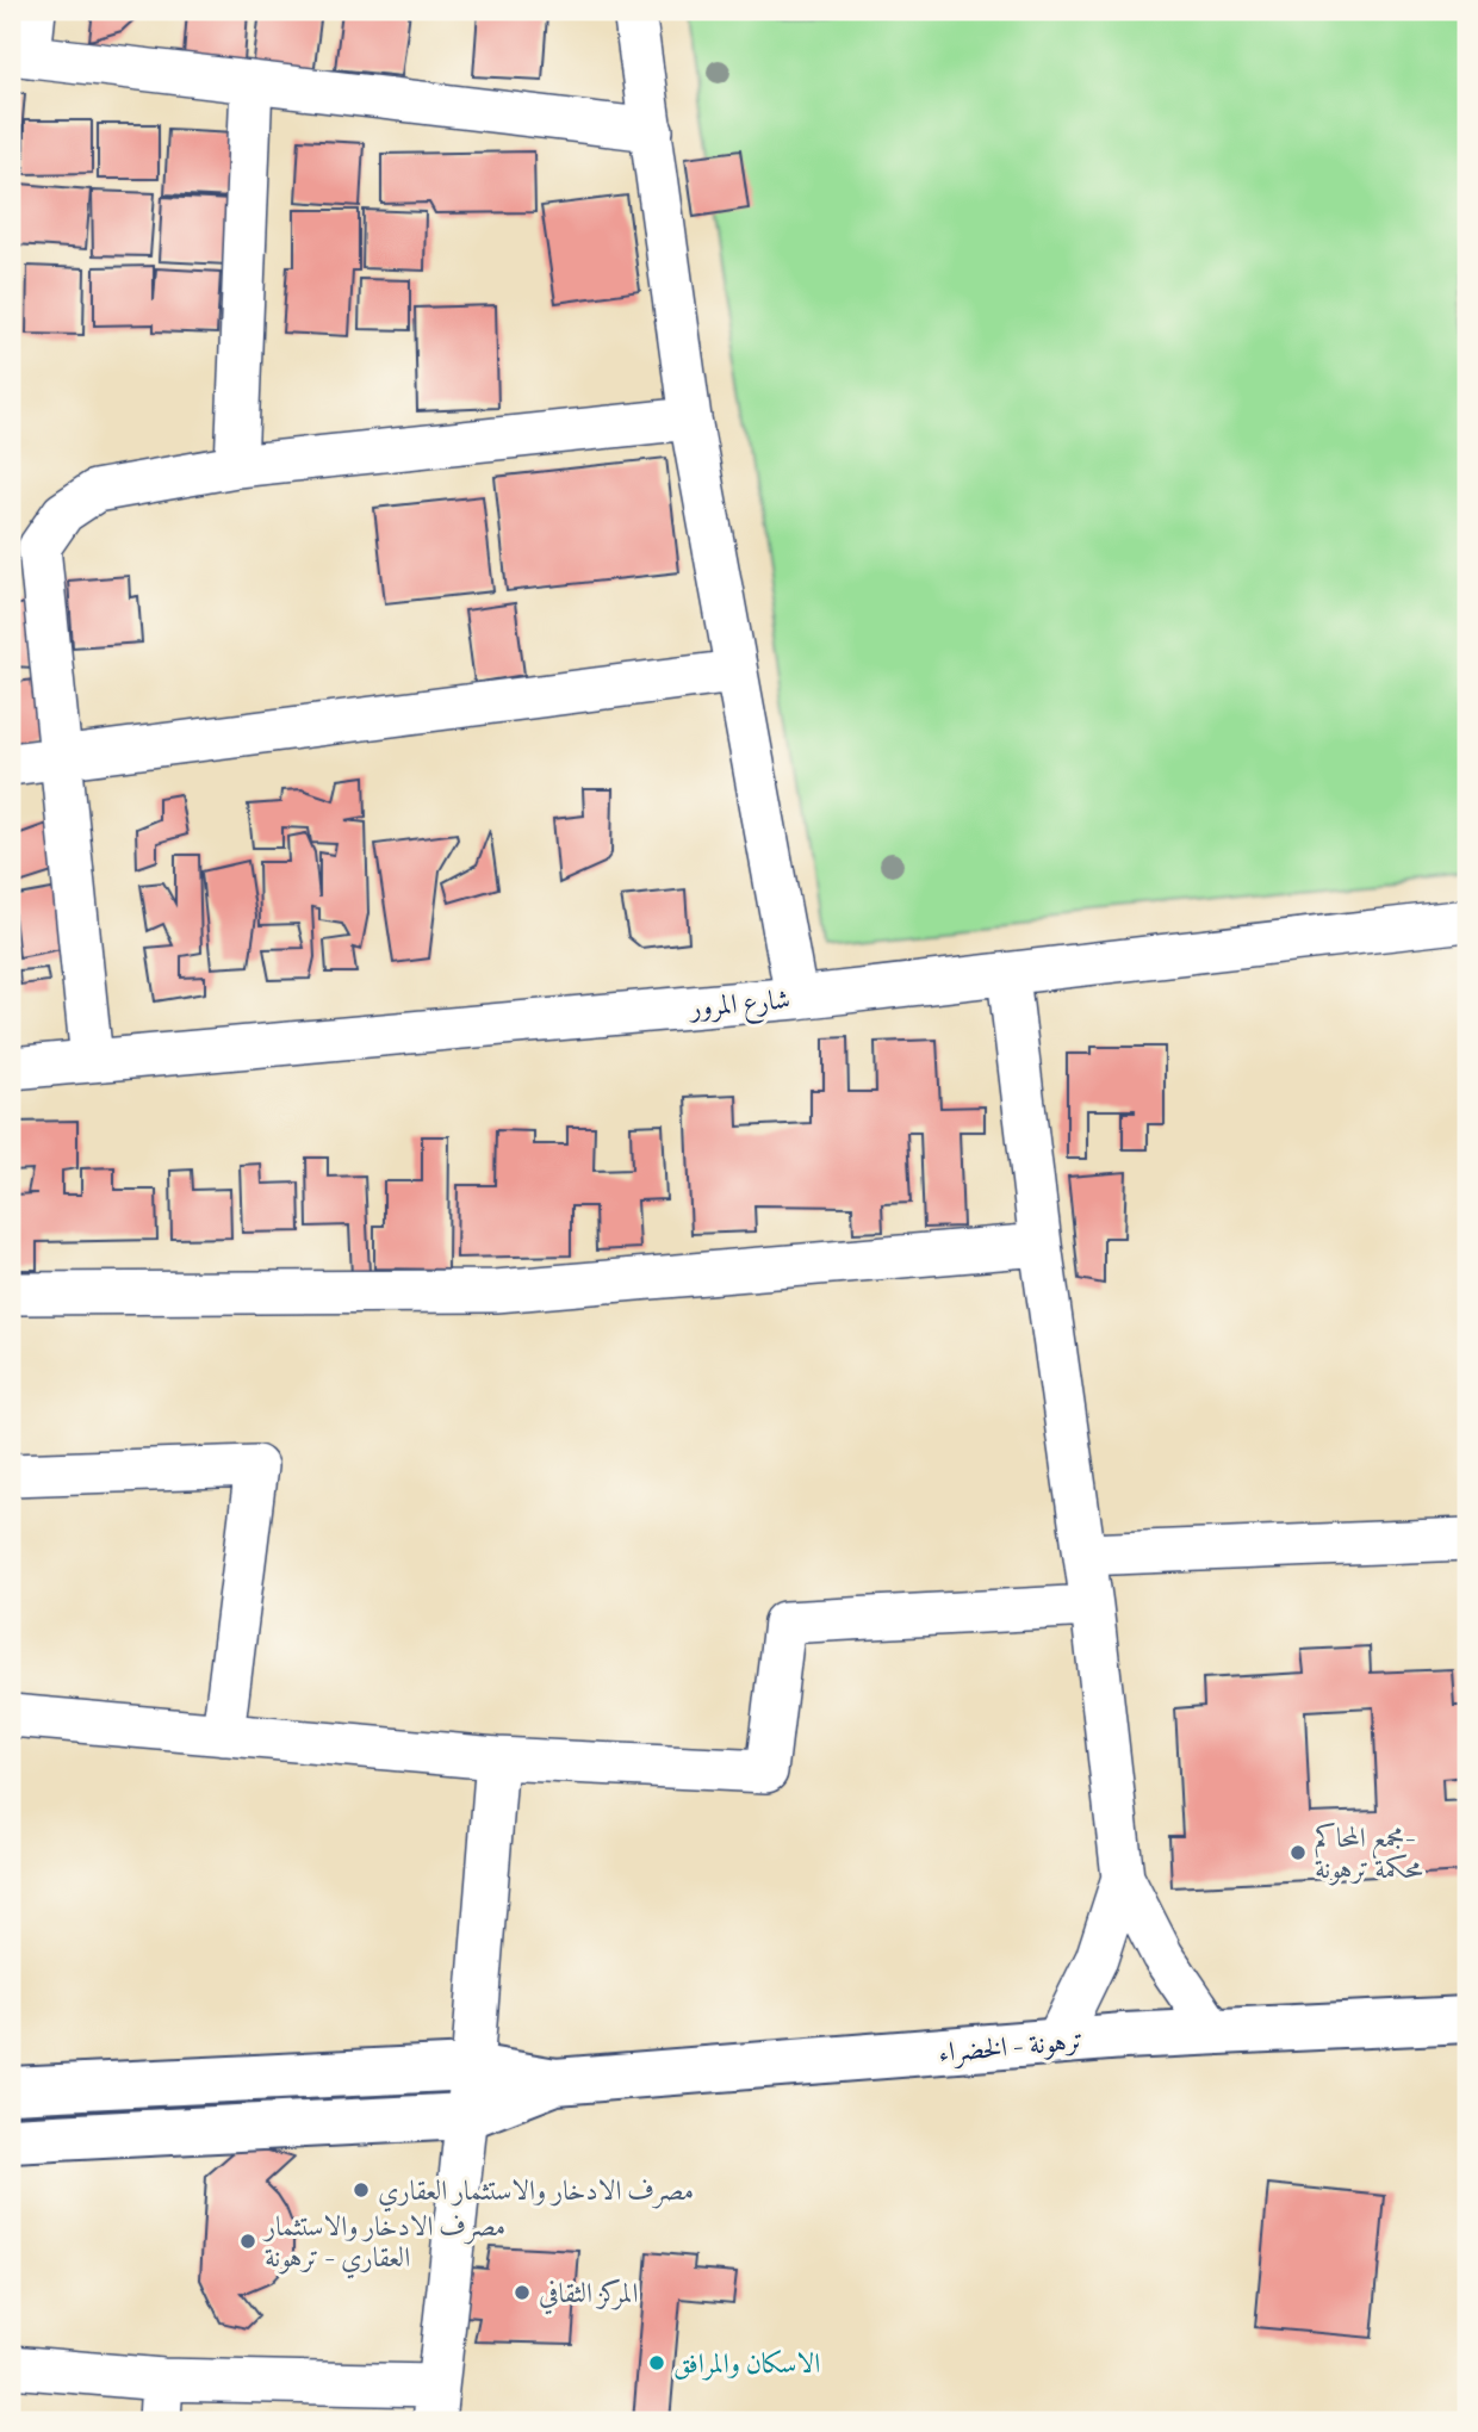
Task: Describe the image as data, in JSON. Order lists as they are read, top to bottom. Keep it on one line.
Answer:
{"streets":{"highway":["ترهونة - الخضراء"],"street":["شارع المرور"]},"places":["مجمع المحاكم- محكمة ترهونة","مصرف الادخار والاستثمار العقاري","مصرف الادخار والاستثمار العقاري - ترهونة","المركز الثقافي","الاسكان والمرافق"]}
